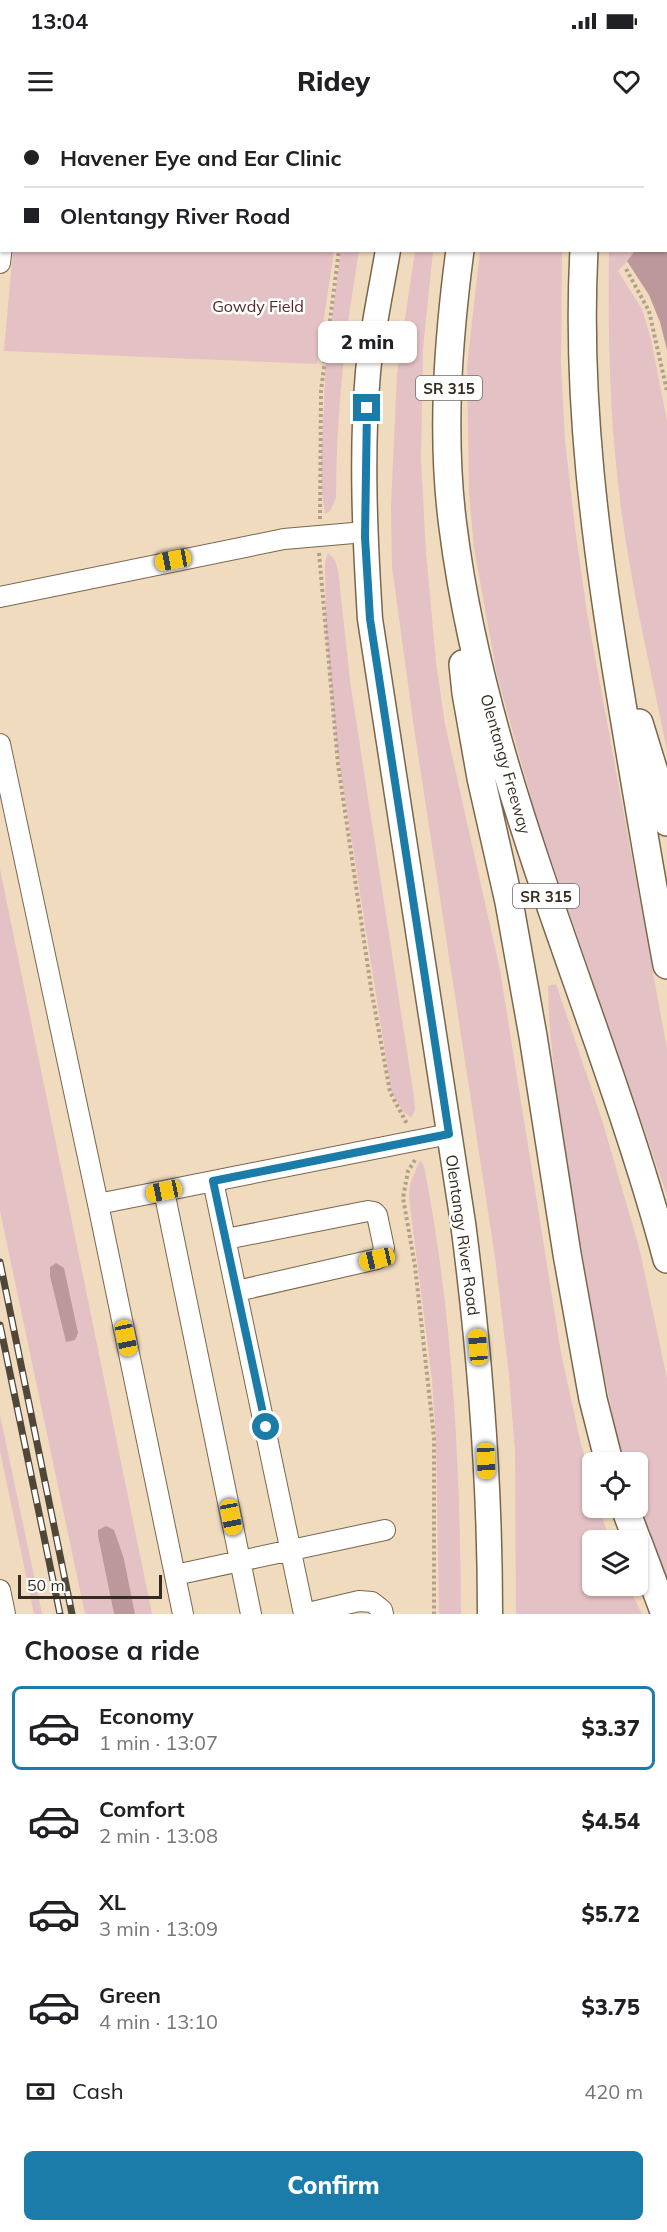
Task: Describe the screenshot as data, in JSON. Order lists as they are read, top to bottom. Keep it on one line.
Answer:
{"streets":{"highway":["SR 315","Olentangy Freeway"],"main road":["Olentangy River Road"]},"parks":["Gowdy Field"],"scale_bar":"50 m","page":{"status":"13:04","header":"Ridey","banner":["Havener Eye and Ear Clinic","Olentangy River Road"],"bubble":"2 min","scale":"50 m","heading":"Choose a ride","list":[{"name":"Economy","note":"1 min · 13:07","value":"$3.37"},{"name":"Comfort","note":"2 min · 13:08","value":"$4.54"},{"name":"XL","note":"3 min · 13:09","value":"$5.72"},{"name":"Green","note":"4 min · 13:10","value":"$3.75"}],"pay":["Cash","420 m"],"buttons":"Confirm"}}
